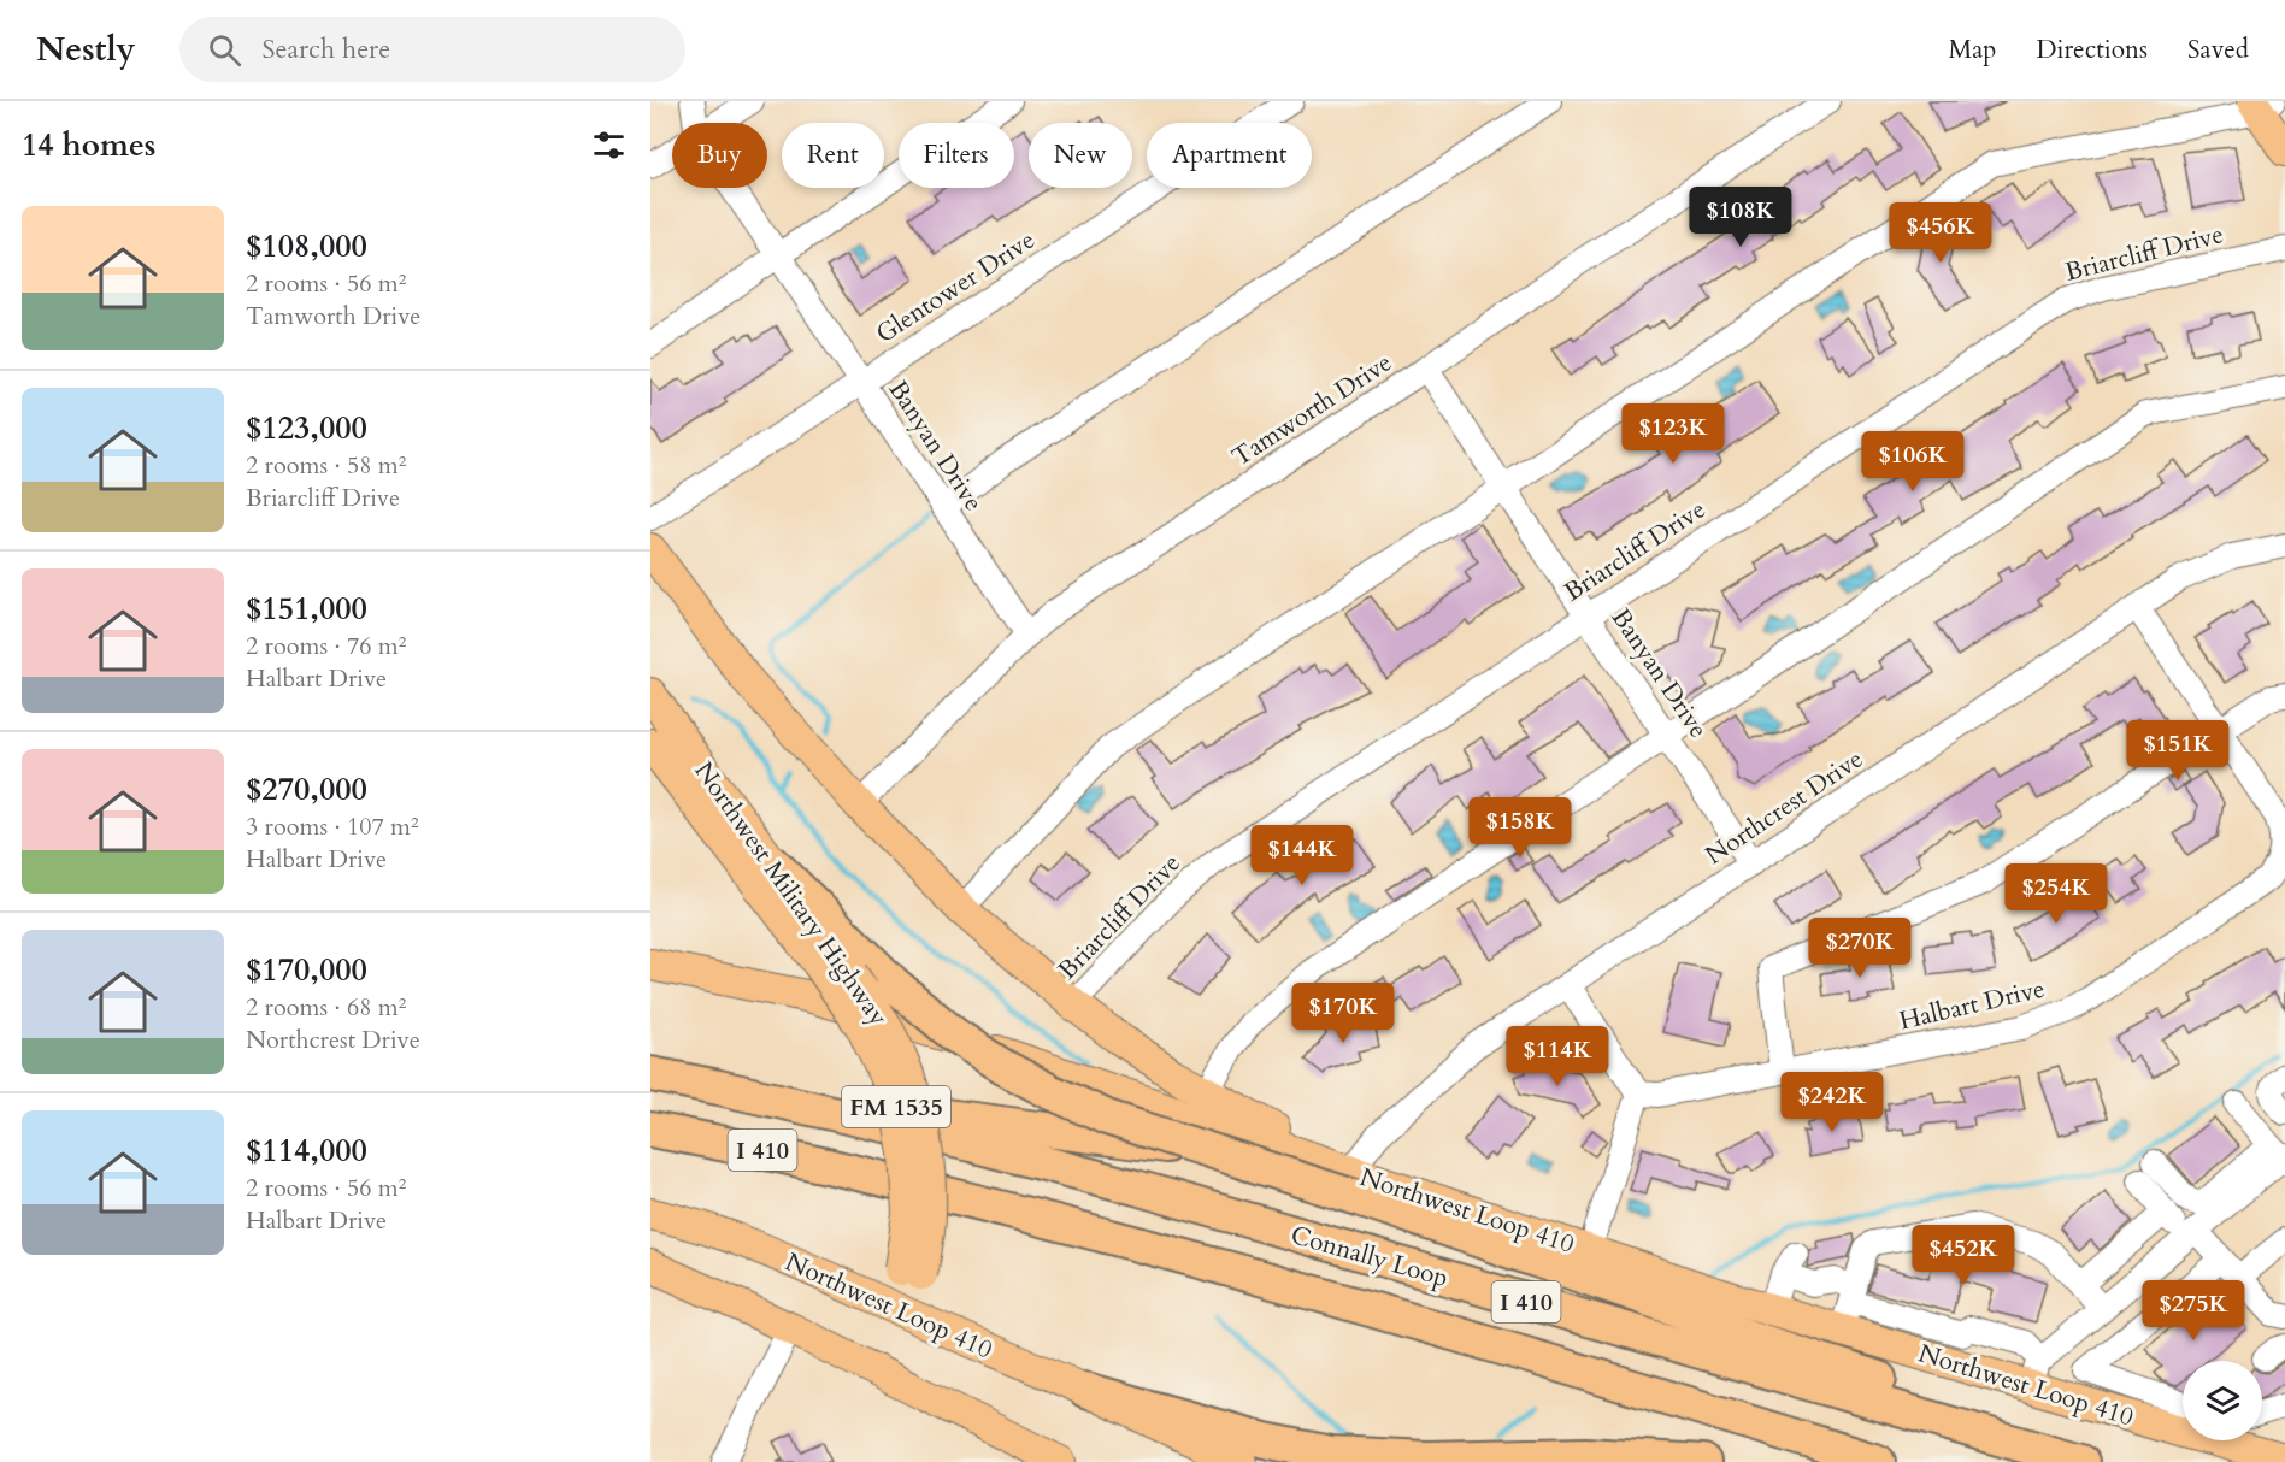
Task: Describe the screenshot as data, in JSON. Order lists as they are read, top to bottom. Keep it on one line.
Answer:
{"streets":{"highway":["I 410","Connally Loop"],"main road":["Northwest Military Highway","FM 1535","Northwest Loop 410"],"street":["Briarcliff Drive","Glentower Drive","Tamworth Drive","Banyan Drive","Northcrest Drive","Halbart Drive"]},"crossings":[["Briarcliff Drive","Banyan Drive"],["Glentower Drive","Banyan Drive"],["Tamworth Drive","Banyan Drive"],["Banyan Drive","Northcrest Drive"],["Northcrest Drive","Halbart Drive"],["Northcrest Drive","Northwest Loop 410"],["Northwest Military Highway","Northwest Loop 410"]],"page":{"header":"Nestly","search":"Search here","nav":["Map","Directions","Saved"],"heading":"14 homes","chip":["Buy","Rent","Filters","New","Apartment"],"price":["$108K","$456K","$123K","$106K","$151K","$158K","$144K","$254K","$270K","$170K","$114K","$242K","$452K","$275K"],"list":[{"name":"$108,000","note":"2 rooms · 56 m² · Tamworth Drive"},{"name":"$123,000","note":"2 rooms · 58 m² · Briarcliff Drive"},{"name":"$151,000","note":"2 rooms · 76 m² · Halbart Drive"},{"name":"$270,000","note":"3 rooms · 107 m² · Halbart Drive"},{"name":"$170,000","note":"2 rooms · 68 m² · Northcrest Drive"},{"name":"$114,000","note":"2 rooms · 56 m² · Halbart Drive"}]}}
